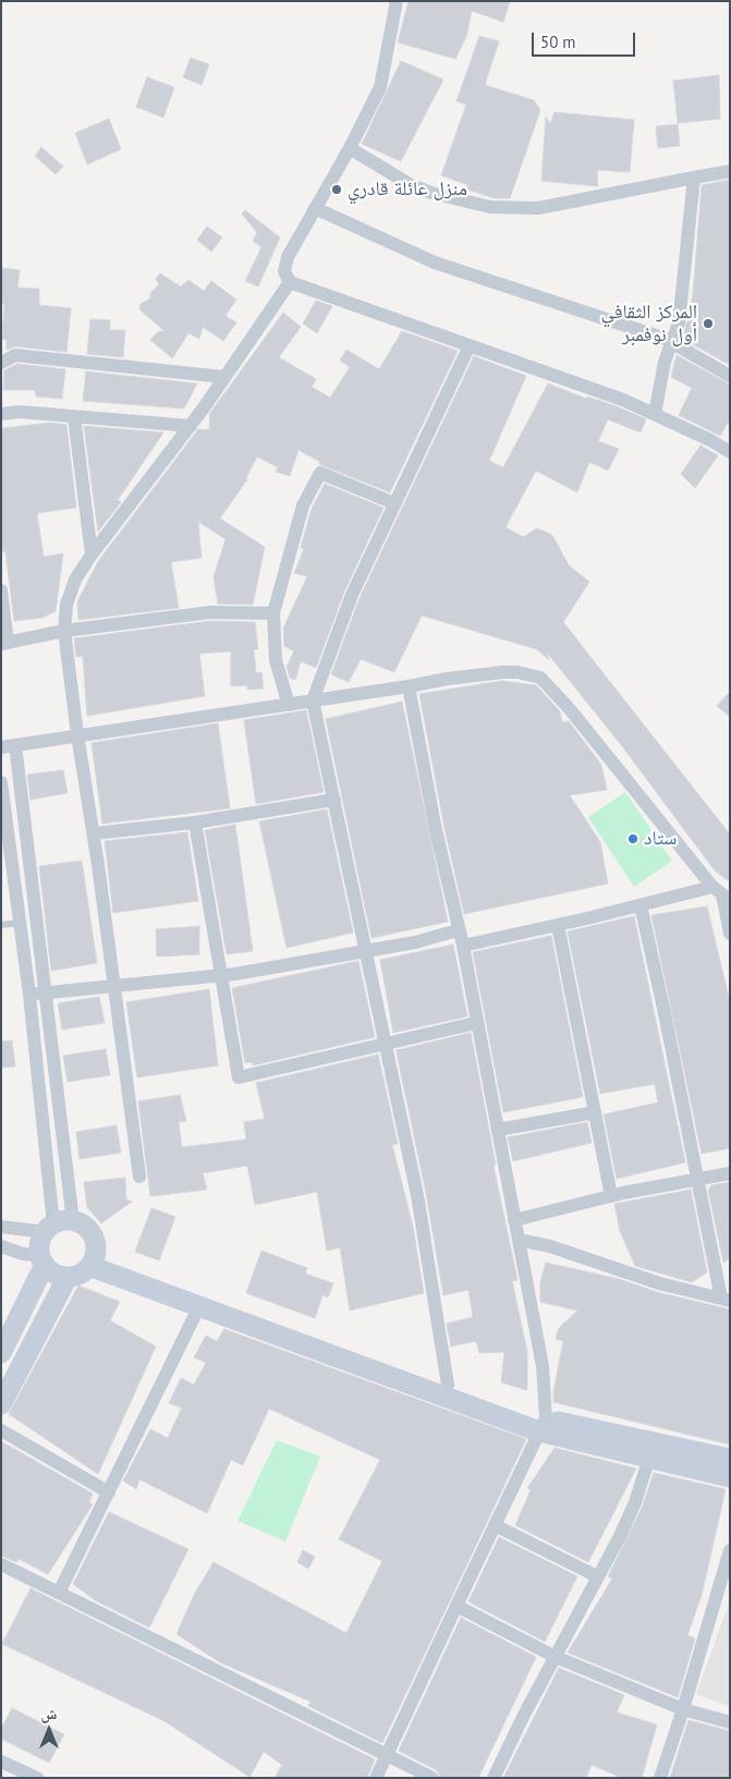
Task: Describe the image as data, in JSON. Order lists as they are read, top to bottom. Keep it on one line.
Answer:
{"places":["منزل عائلة قادري","المركز الثقافي أول نوفمبر","ستاد"],"scale_bar":"50 m","north":"top"}
